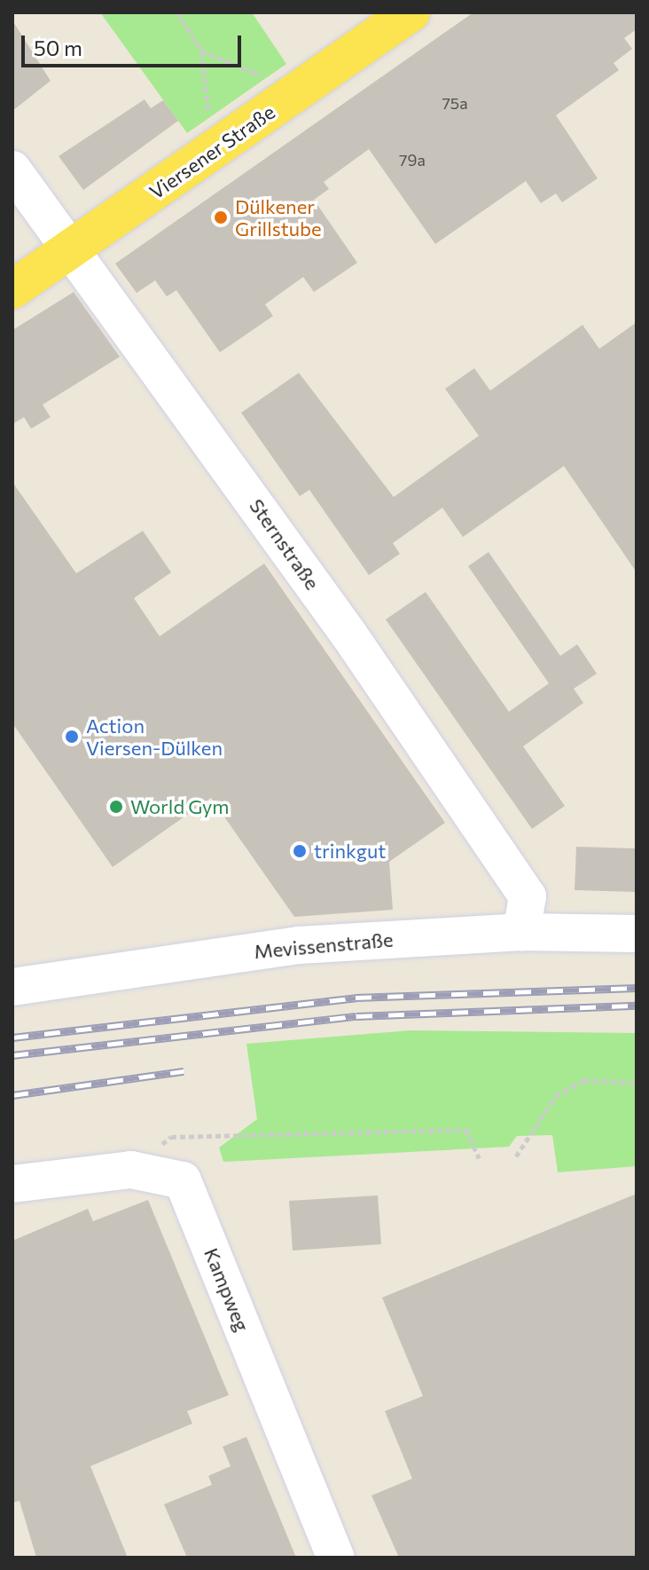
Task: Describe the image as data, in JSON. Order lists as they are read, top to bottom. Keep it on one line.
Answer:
{"streets":{"main road":["Viersener Straße"],"street":["Sternstraße","Mevissenstraße","Kampweg"]},"crossings":[["Viersener Straße","Sternstraße"],["Sternstraße","Mevissenstraße"]],"places":["Dülkener Grillstube","Action Viersen-Dülken","World Gym","trinkgut"],"house_numbers":["75a","79a"],"scale_bar":"50 m"}
